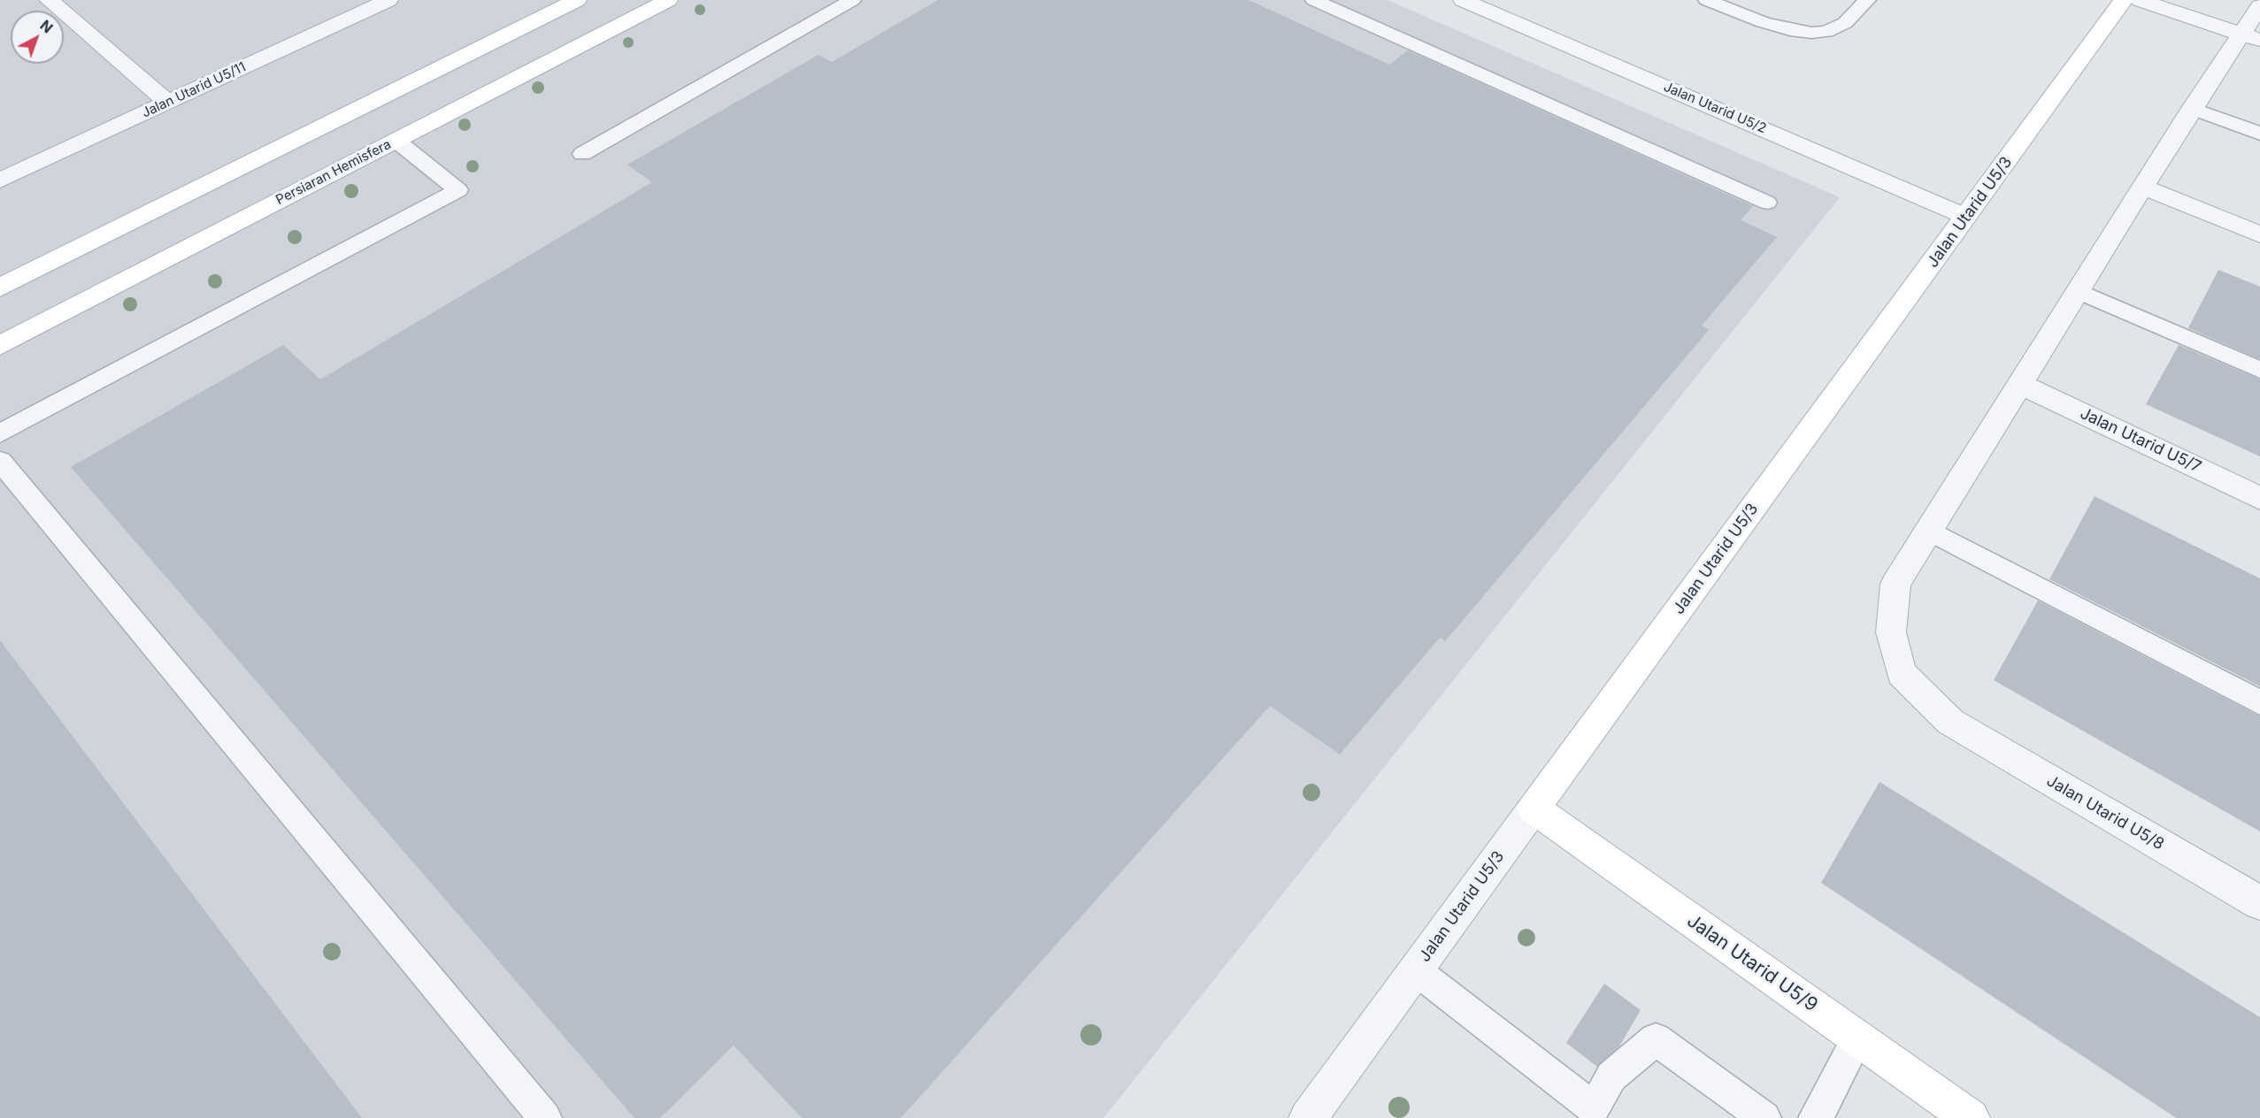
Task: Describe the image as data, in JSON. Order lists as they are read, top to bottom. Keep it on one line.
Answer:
{"streets":{"street":["Jalan Utarid U5/11","Jalan Utarid U5/2","Persiaran Hemisfera","Jalan Utarid U5/3","Jalan Utarid U5/7","Jalan Utarid U5/8","Jalan Utarid U5/9"]},"crossings":[["Jalan Utarid U5/2","Jalan Utarid U5/3"],["Jalan Utarid U5/3","Jalan Utarid U5/9"],["Jalan Utarid U5/7","Jalan Utarid U5/8"]],"north":"top right"}
